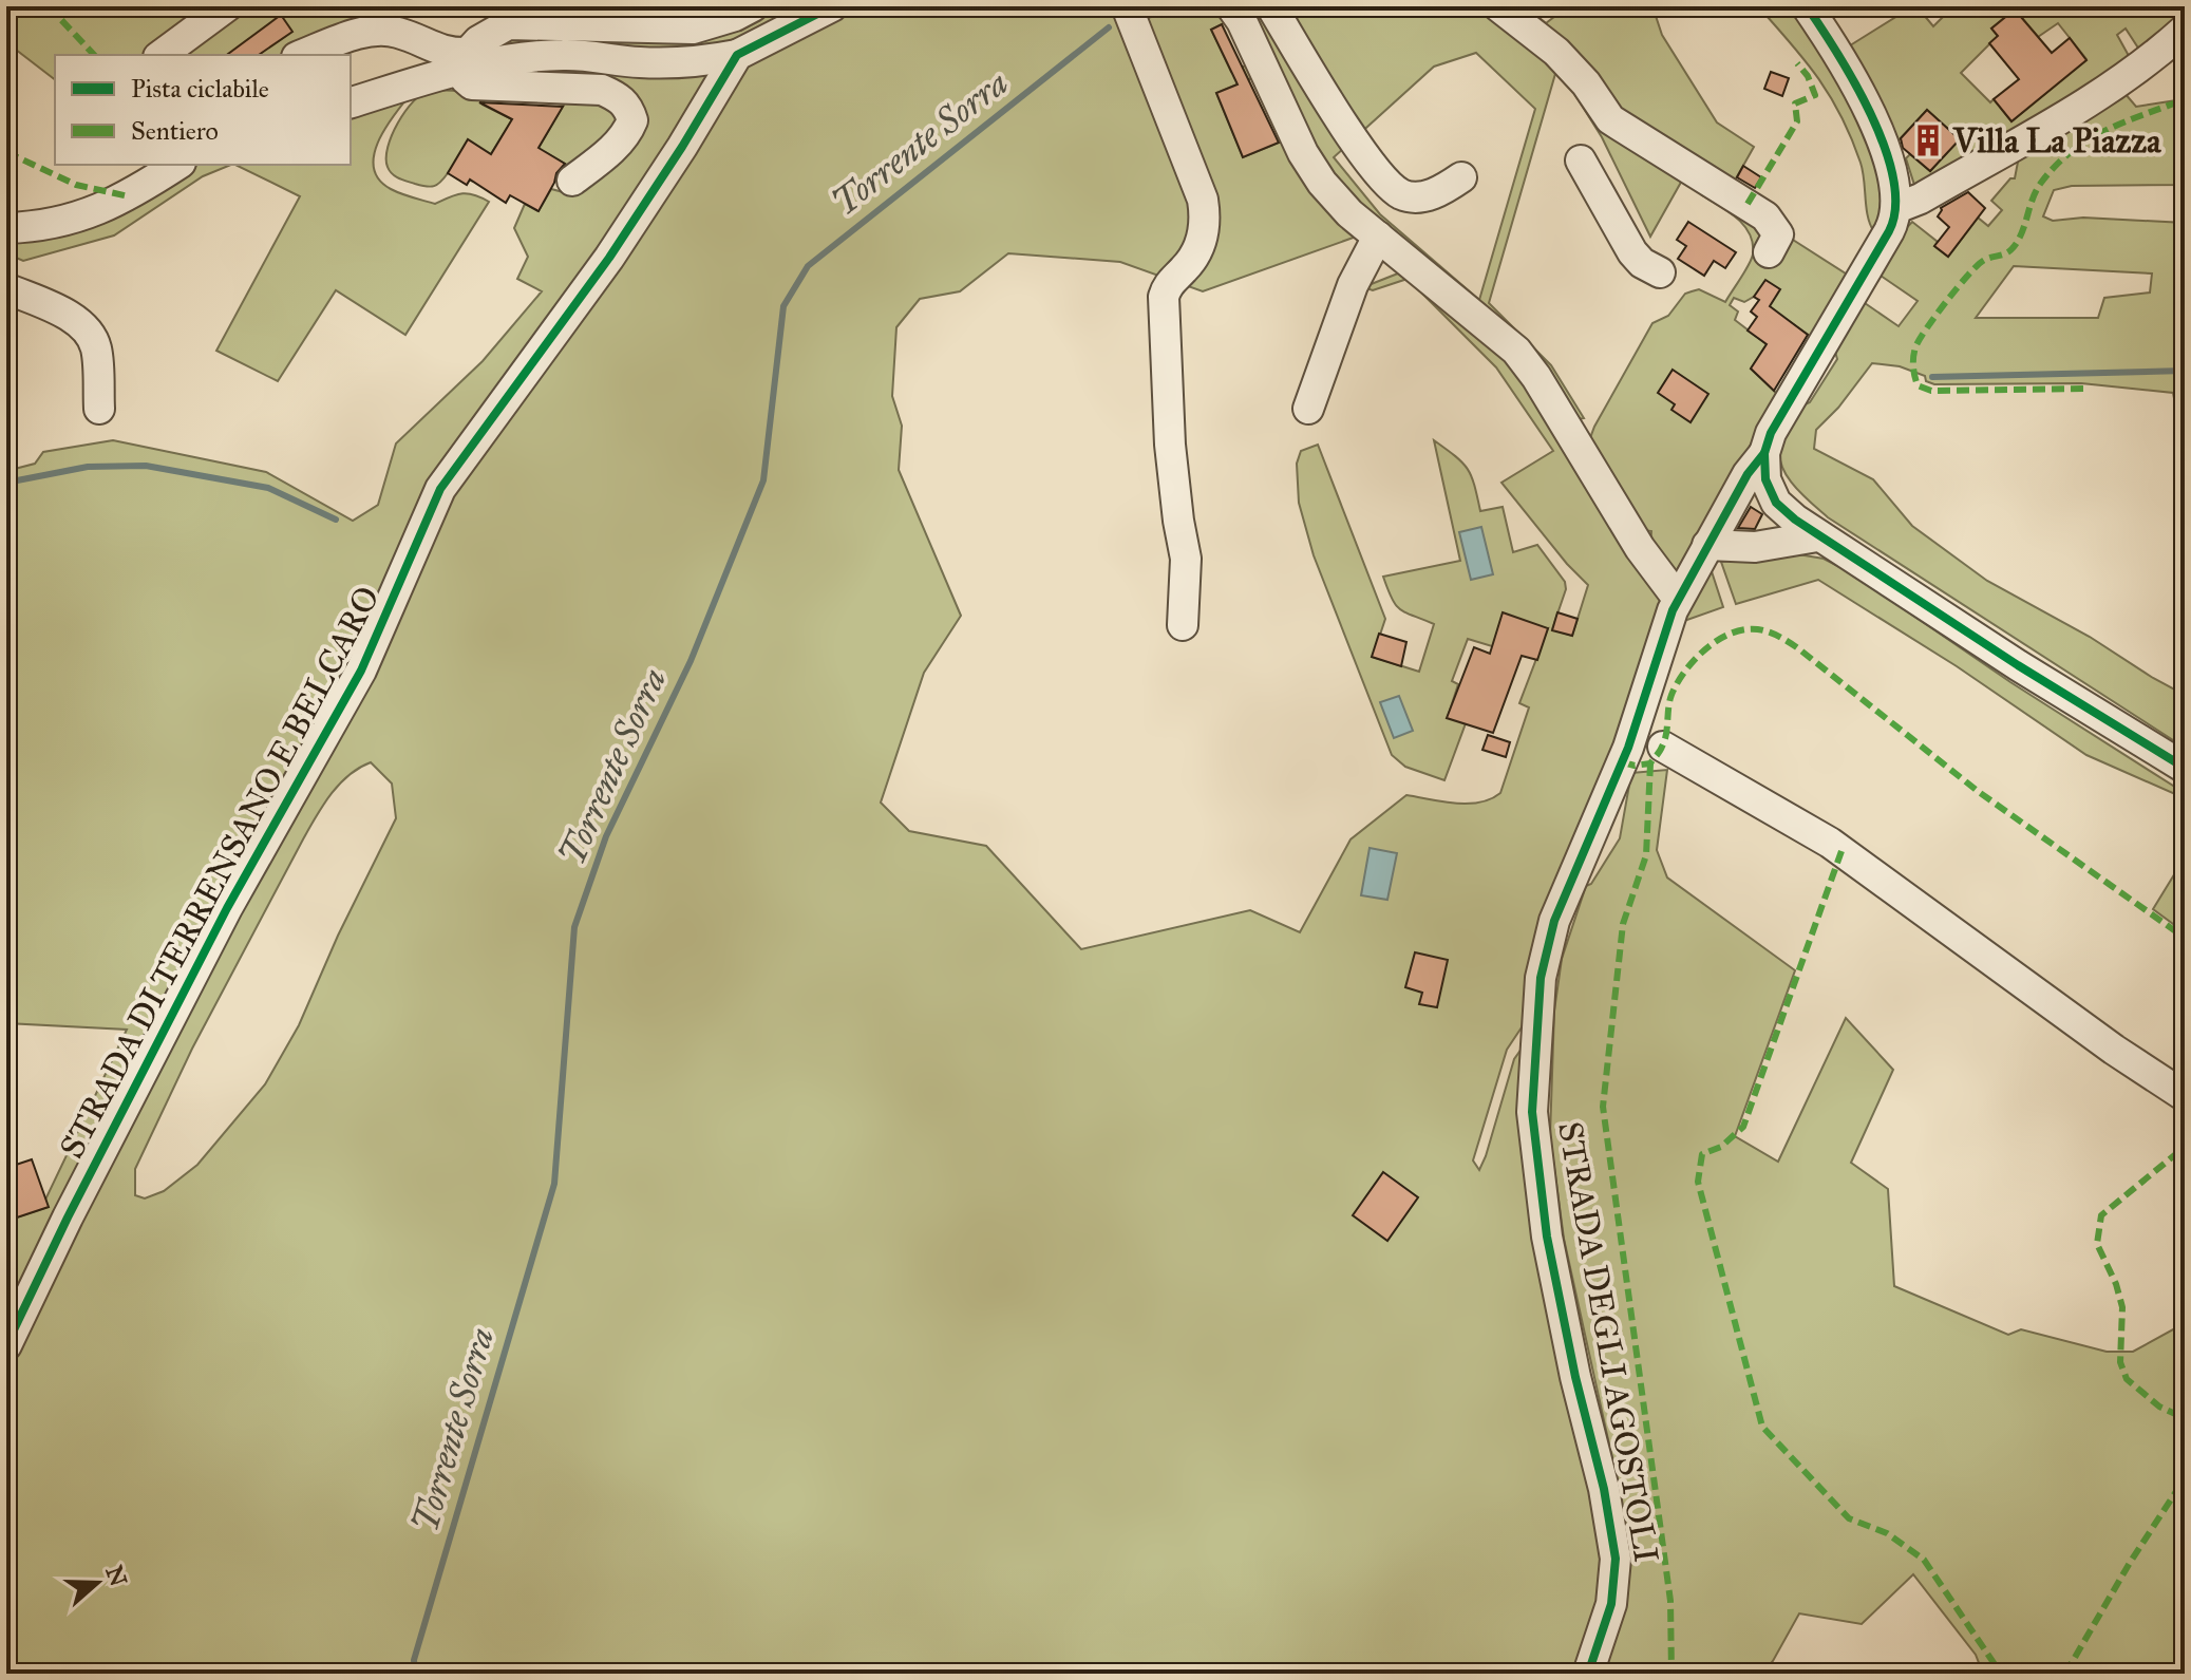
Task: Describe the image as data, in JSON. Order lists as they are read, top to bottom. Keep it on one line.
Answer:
{"streets":{"street":["STRADA DI TERRENSANO E BELCARO","STRADA DEGLI AGOSTOLI"]},"water":["Torrente Sorra"],"places":{"building":["Villa La Piazza"]},"legend":["Pista ciclabile","Sentiero"],"north":"right"}
